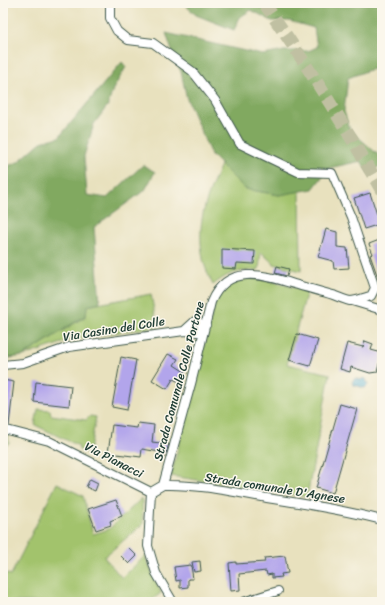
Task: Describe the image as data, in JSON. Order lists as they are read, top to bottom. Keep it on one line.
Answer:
{"streets":{"street":["Via Casino del Colle","Strada Comunale Colle Portone","Via Pianacci","Strada comunale D'Agnese"]},"crossings":[["Via Casino del Colle","Strada Comunale Colle Portone"],["Strada Comunale Colle Portone","Strada comunale D'Agnese"]]}
